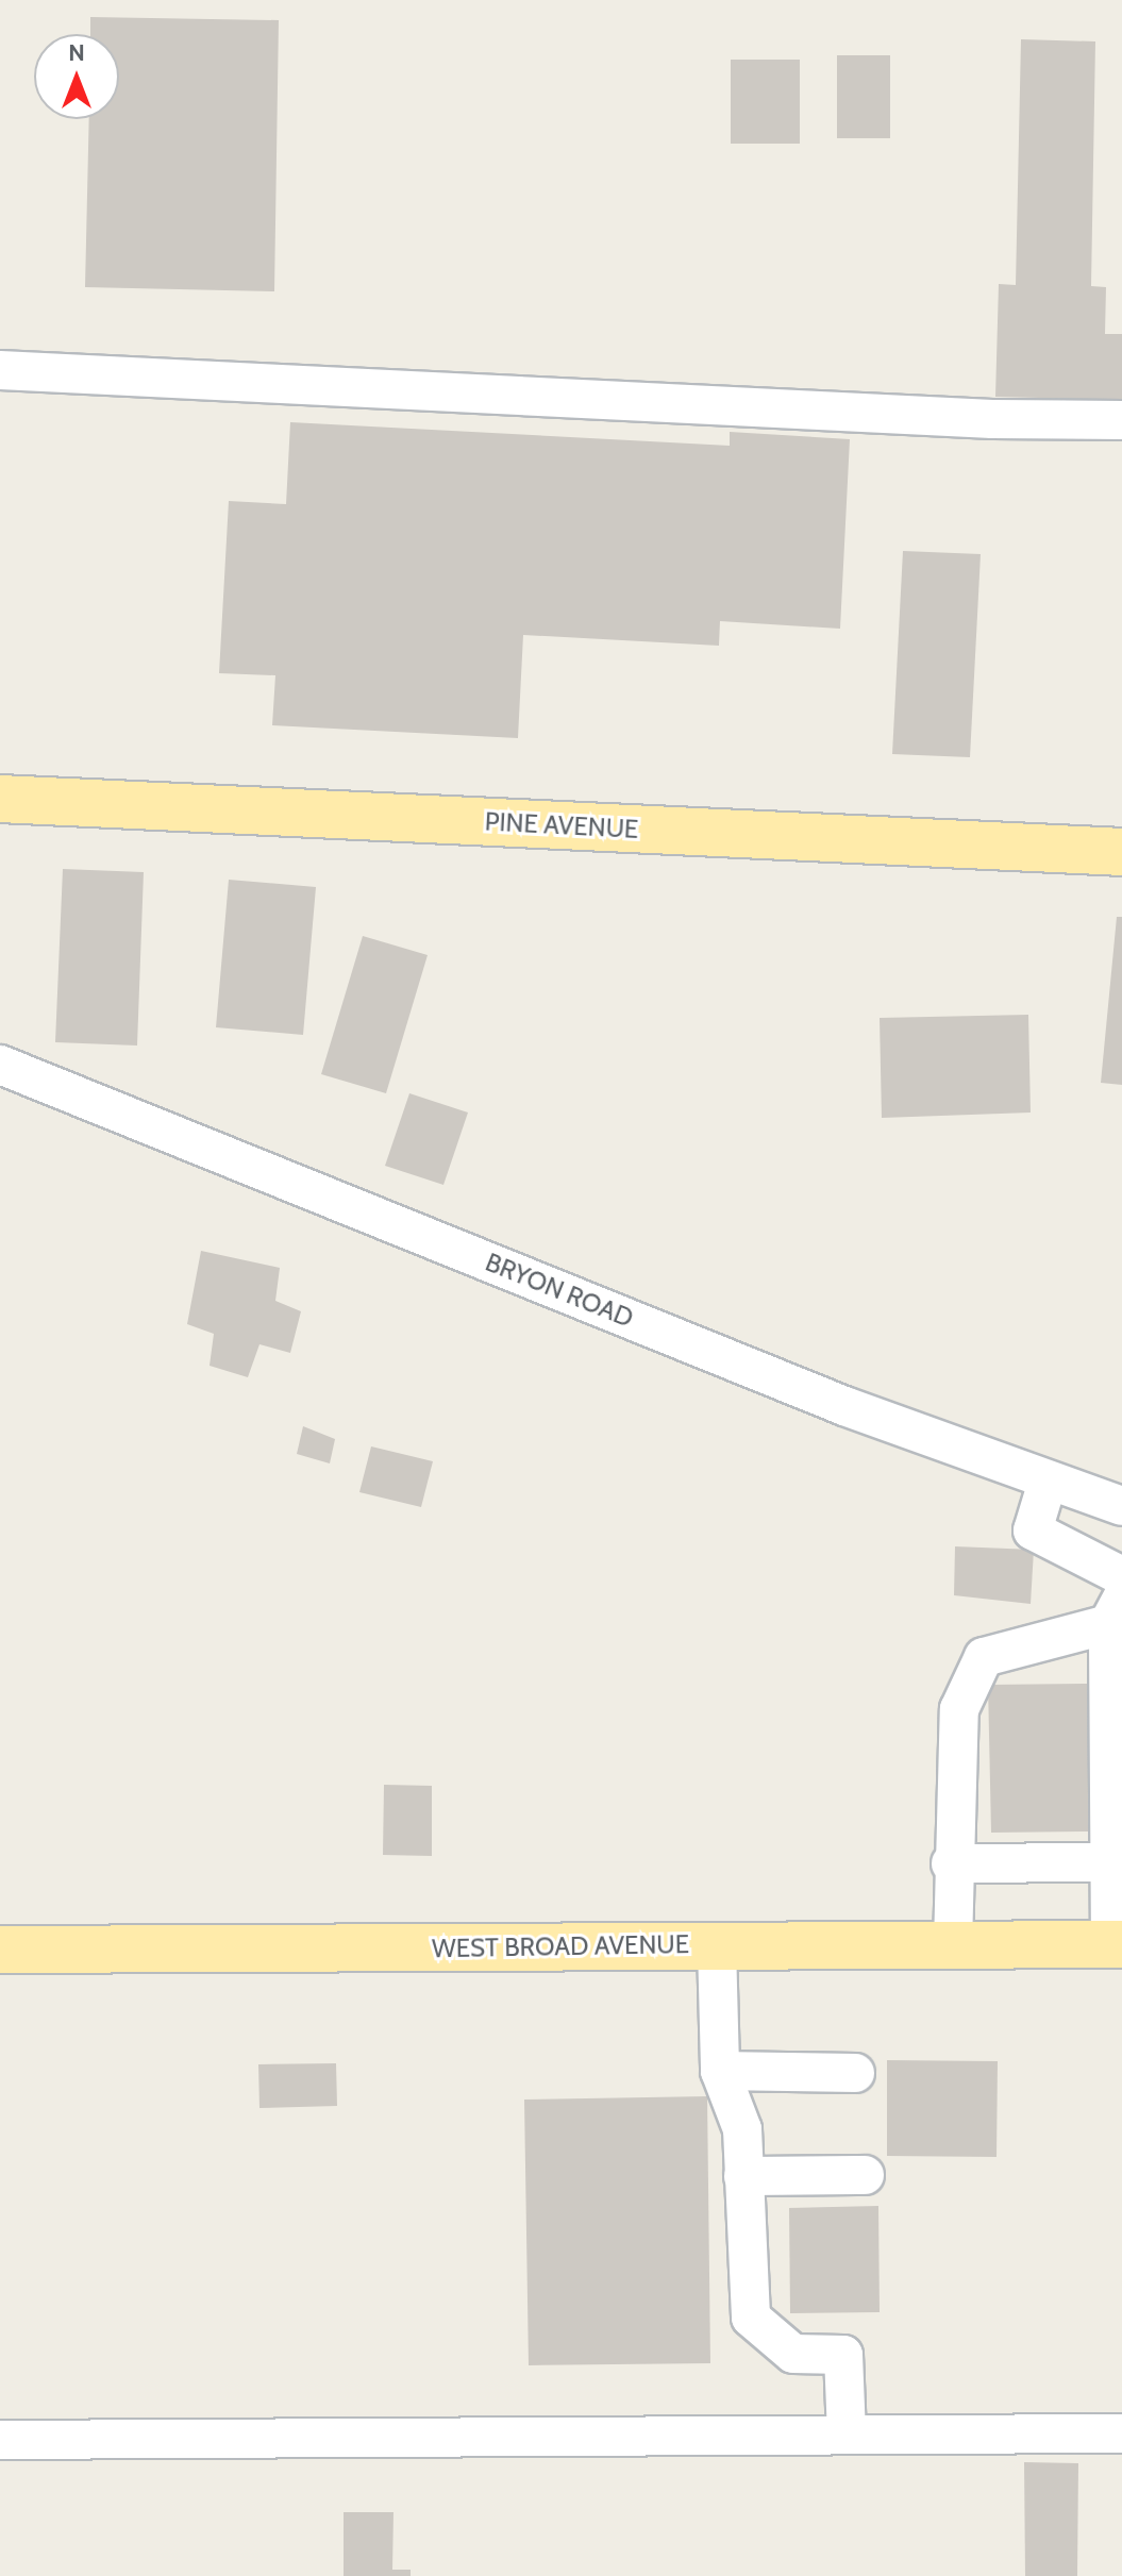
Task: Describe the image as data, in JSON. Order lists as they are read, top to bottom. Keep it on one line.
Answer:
{"streets":{"main road":["PINE AVENUE","WEST BROAD AVENUE"],"street":["BRYON ROAD"]},"north":"top"}
